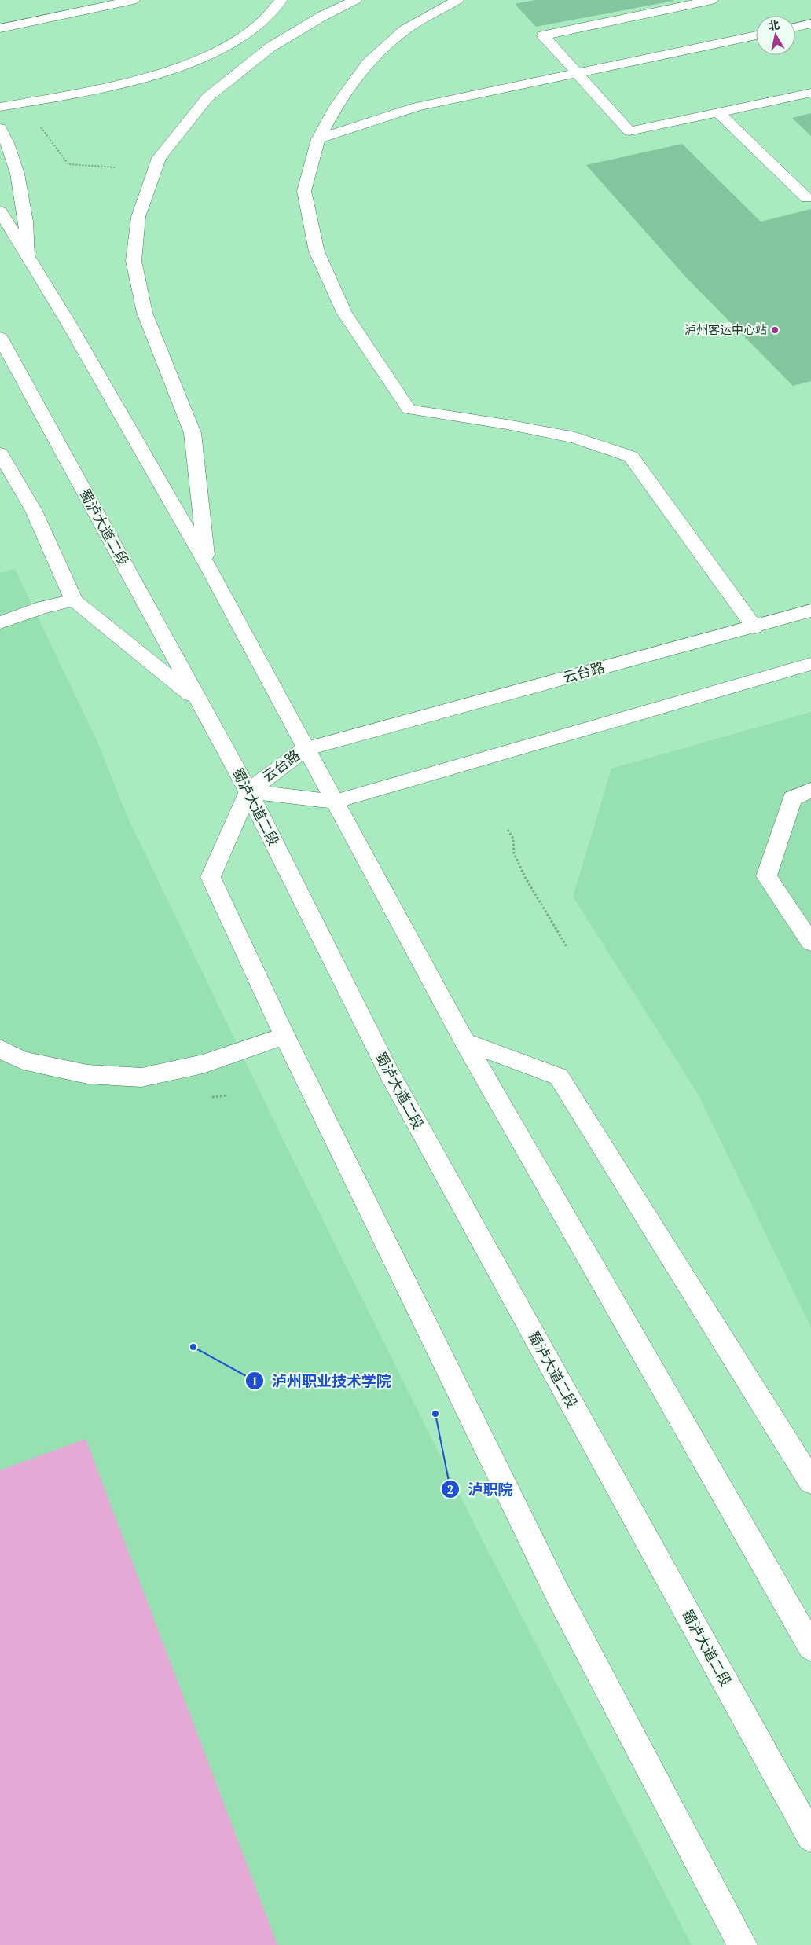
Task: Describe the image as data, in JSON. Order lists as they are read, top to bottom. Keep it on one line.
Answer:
{"streets":{"main road":["蜀泸大道二段","云台路"]},"crossings":[["蜀泸大道二段","云台路"]],"places":["泸州客运中心站","泸州职业技术学院","泸职院"],"north":"top"}
